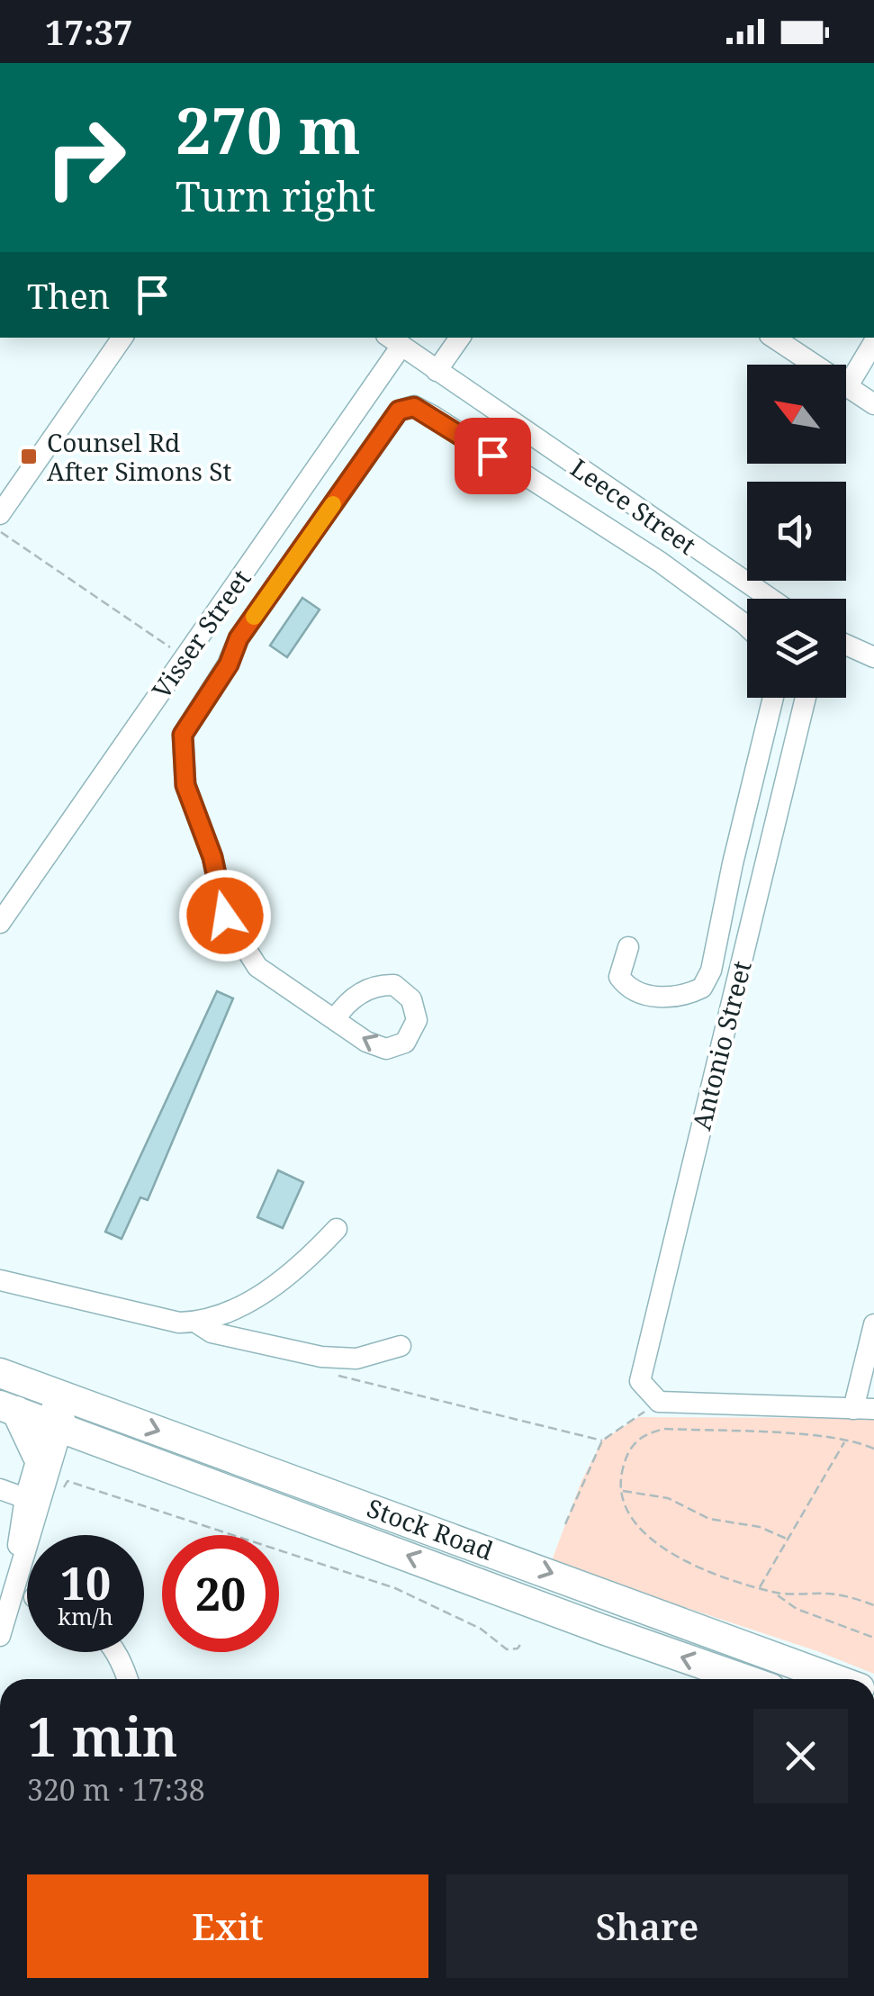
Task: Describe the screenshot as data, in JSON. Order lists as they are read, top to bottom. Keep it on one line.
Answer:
{"streets":{"highway":["Stock Road"],"street":["Leece Street","Visser Street","Antonio Street"]},"crossings":[["Leece Street","Visser Street"]],"places":{"transit":["Counsel Rd After Simons St"]},"north":"top left","page":{"status":"17:37","turn":["270 m","Turn right"],"then":"Then","speed":"10 km/h","limit":"20","heading":["1 min","320 m · 17:38"],"buttons":["Exit","Share"]}}
